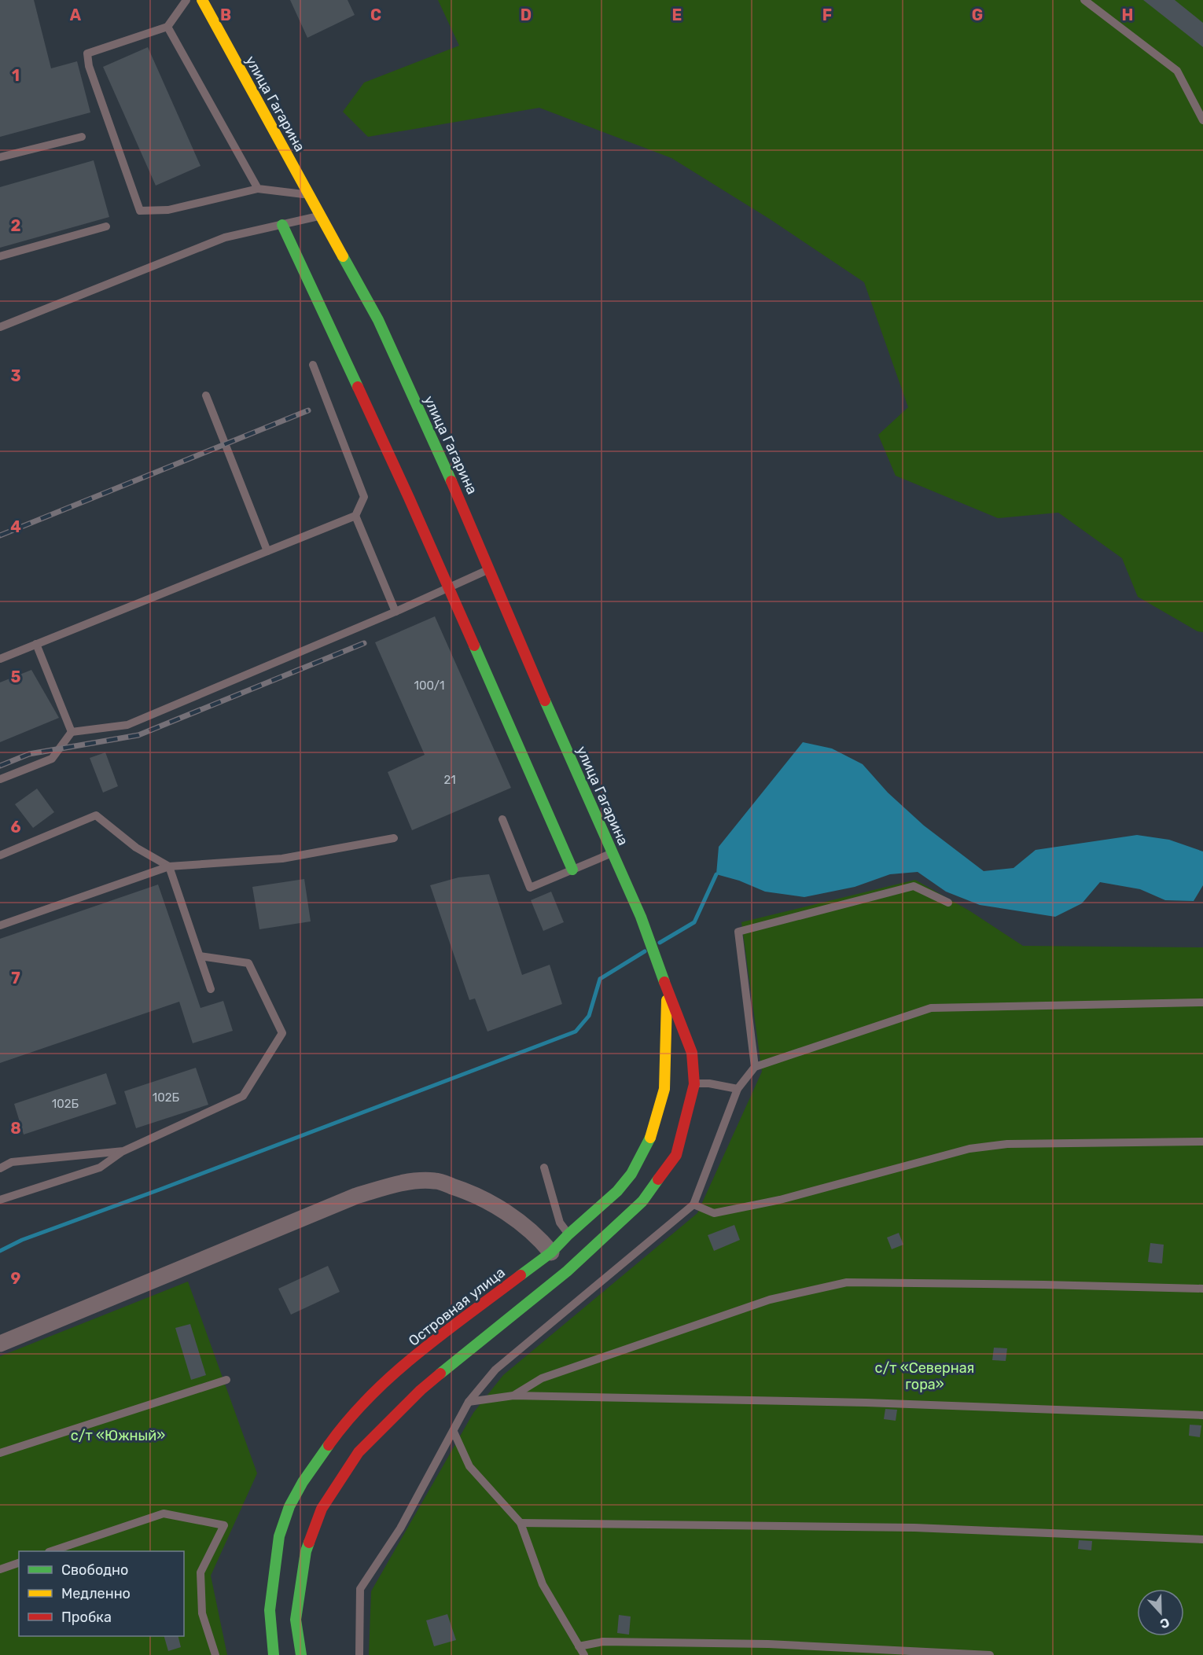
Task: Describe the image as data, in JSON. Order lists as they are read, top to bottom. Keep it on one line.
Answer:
{"streets":{"main road":["улица Гагарина","Островная улица"]},"crossings":[["улица Гагарина","Островная улица"]],"parks":["с/т «Северная гора»","с/т «Южный»"],"house_numbers":["100/1","21","102Б","102Б"],"legend":["Свободно","Медленно","Пробка"],"north":"bottom","grid":{"columns":["A","B","C","D","E","F","G","H"],"rows":["1","2","3","4","5","6","7","8","9"]}}
